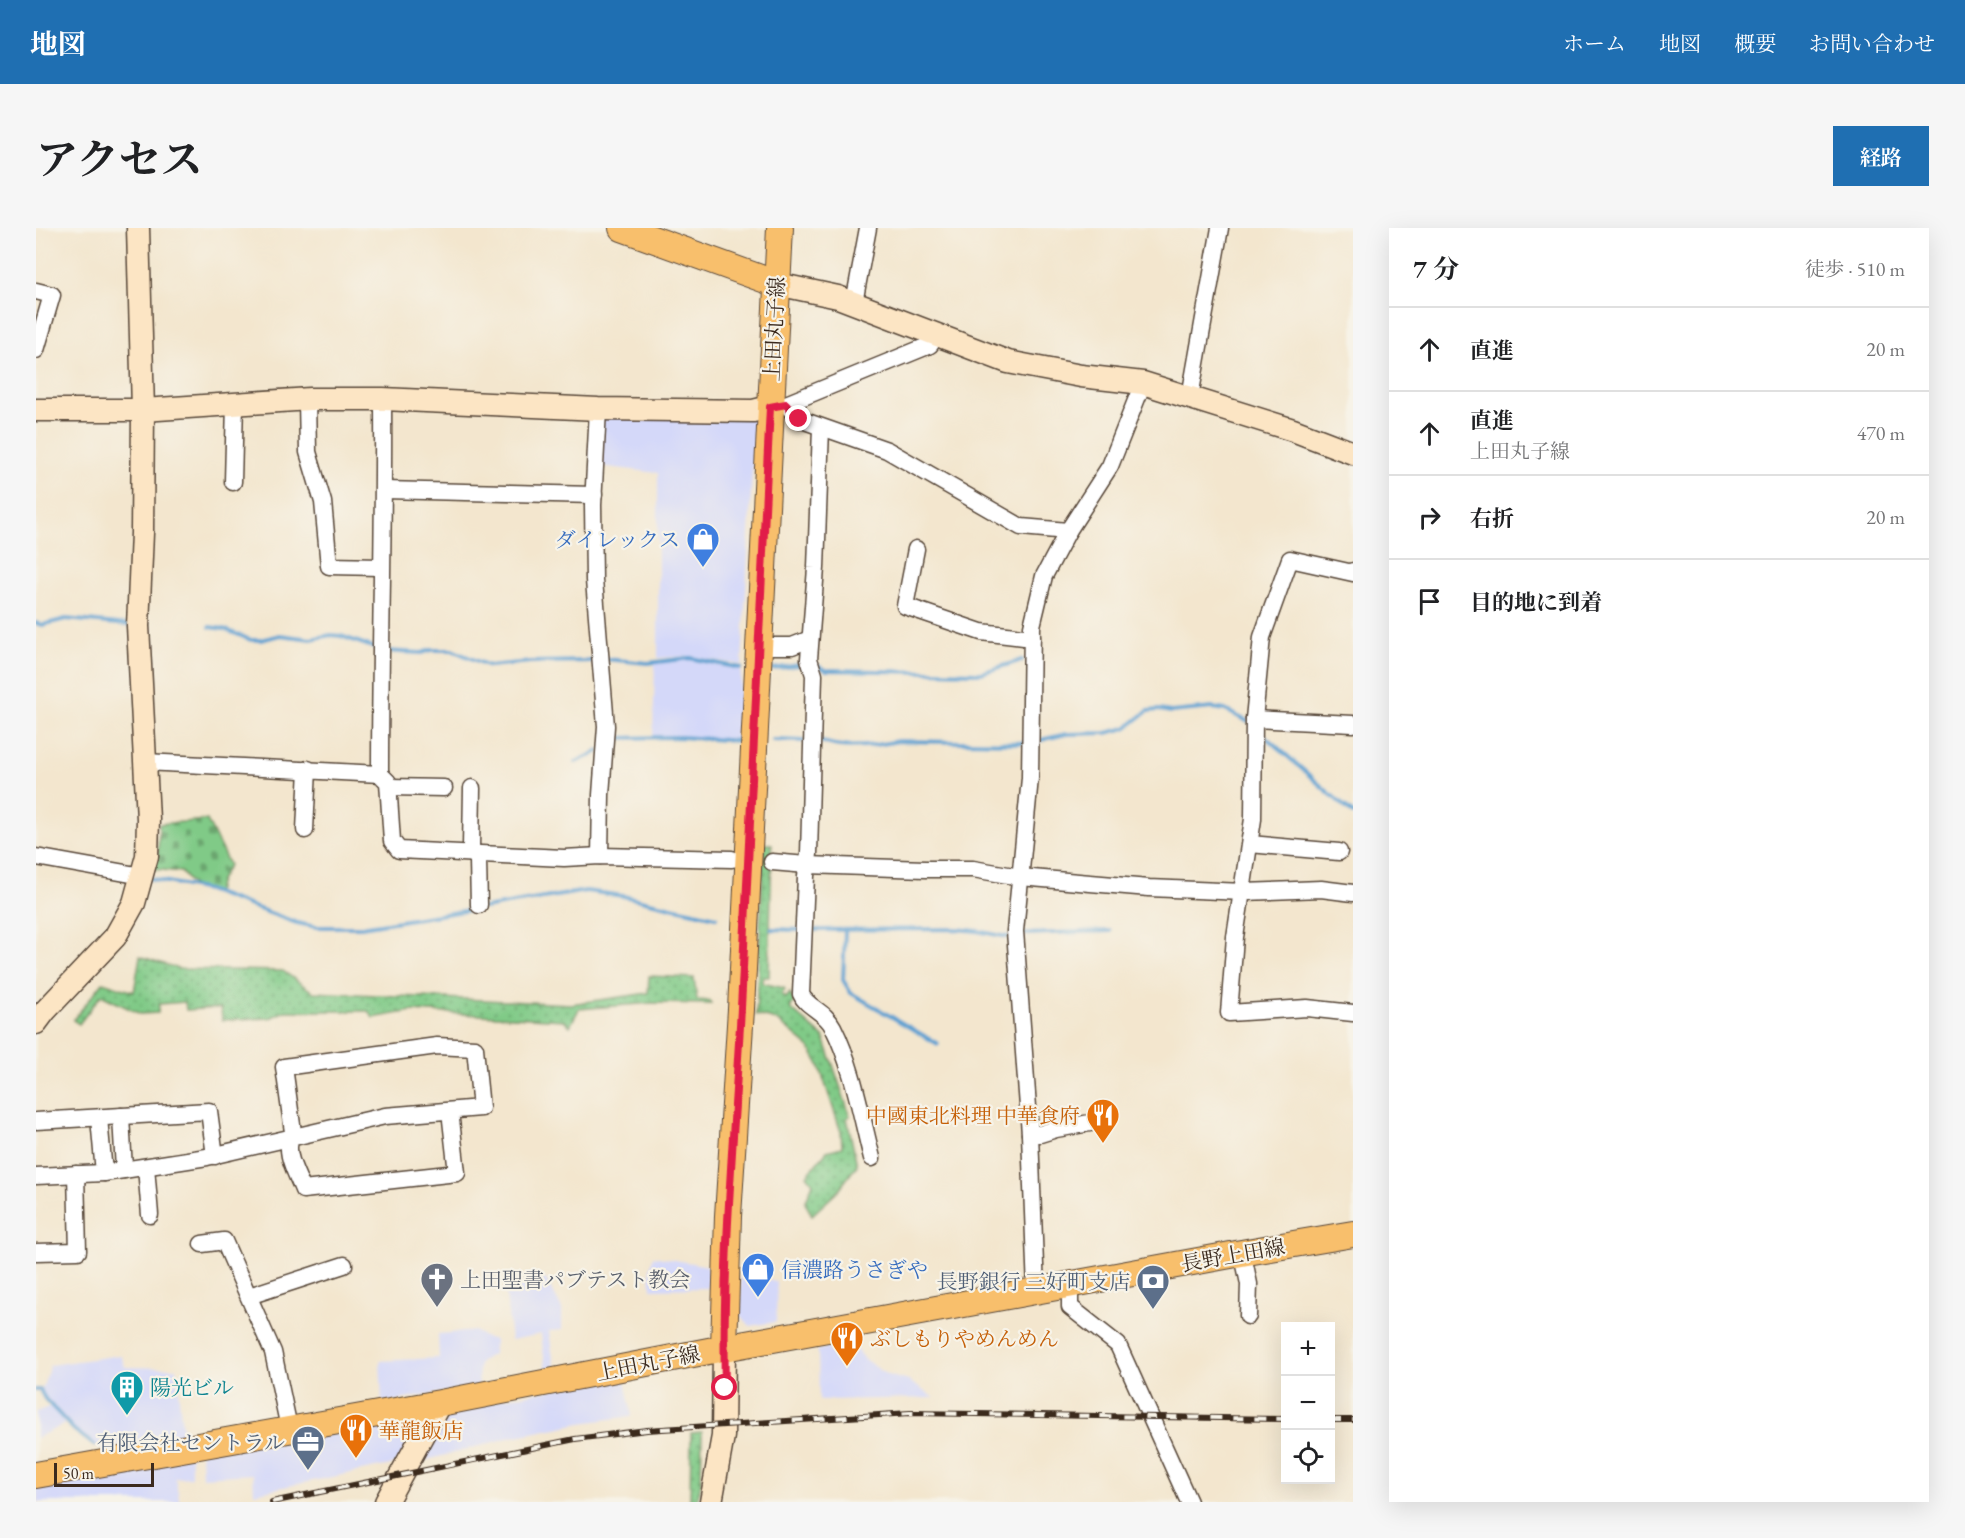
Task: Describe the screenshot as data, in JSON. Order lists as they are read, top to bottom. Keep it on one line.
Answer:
{"streets":{"main road":["上田丸子線","長野上田線"]},"crossings":[["上田丸子線","長野上田線"]],"places":{"shop":["ダイレックス","信濃路うさぎや"],"restaurant":["中國東北料理 中華食府","ぶしもりやめんめん","華龍飯店"],"church":["上田聖書パブテスト教会"],"bank":["長野銀行 三好町支店"],"building":["陽光ビル"],"office":["有限会社セントラル"]},"scale_bar":"50 m","page":{"header":"地図","nav":["ホーム","地図","概要","お問い合わせ"],"title":"アクセス","buttons":"経路","heading":["7 分","徒歩 · 510 m"],"list":[["直進","20 m"],["直進","上田丸子線","470 m"],["右折","20 m"],"目的地に到着"],"map_buttons":["+","−"],"scale":"50 m"}}
